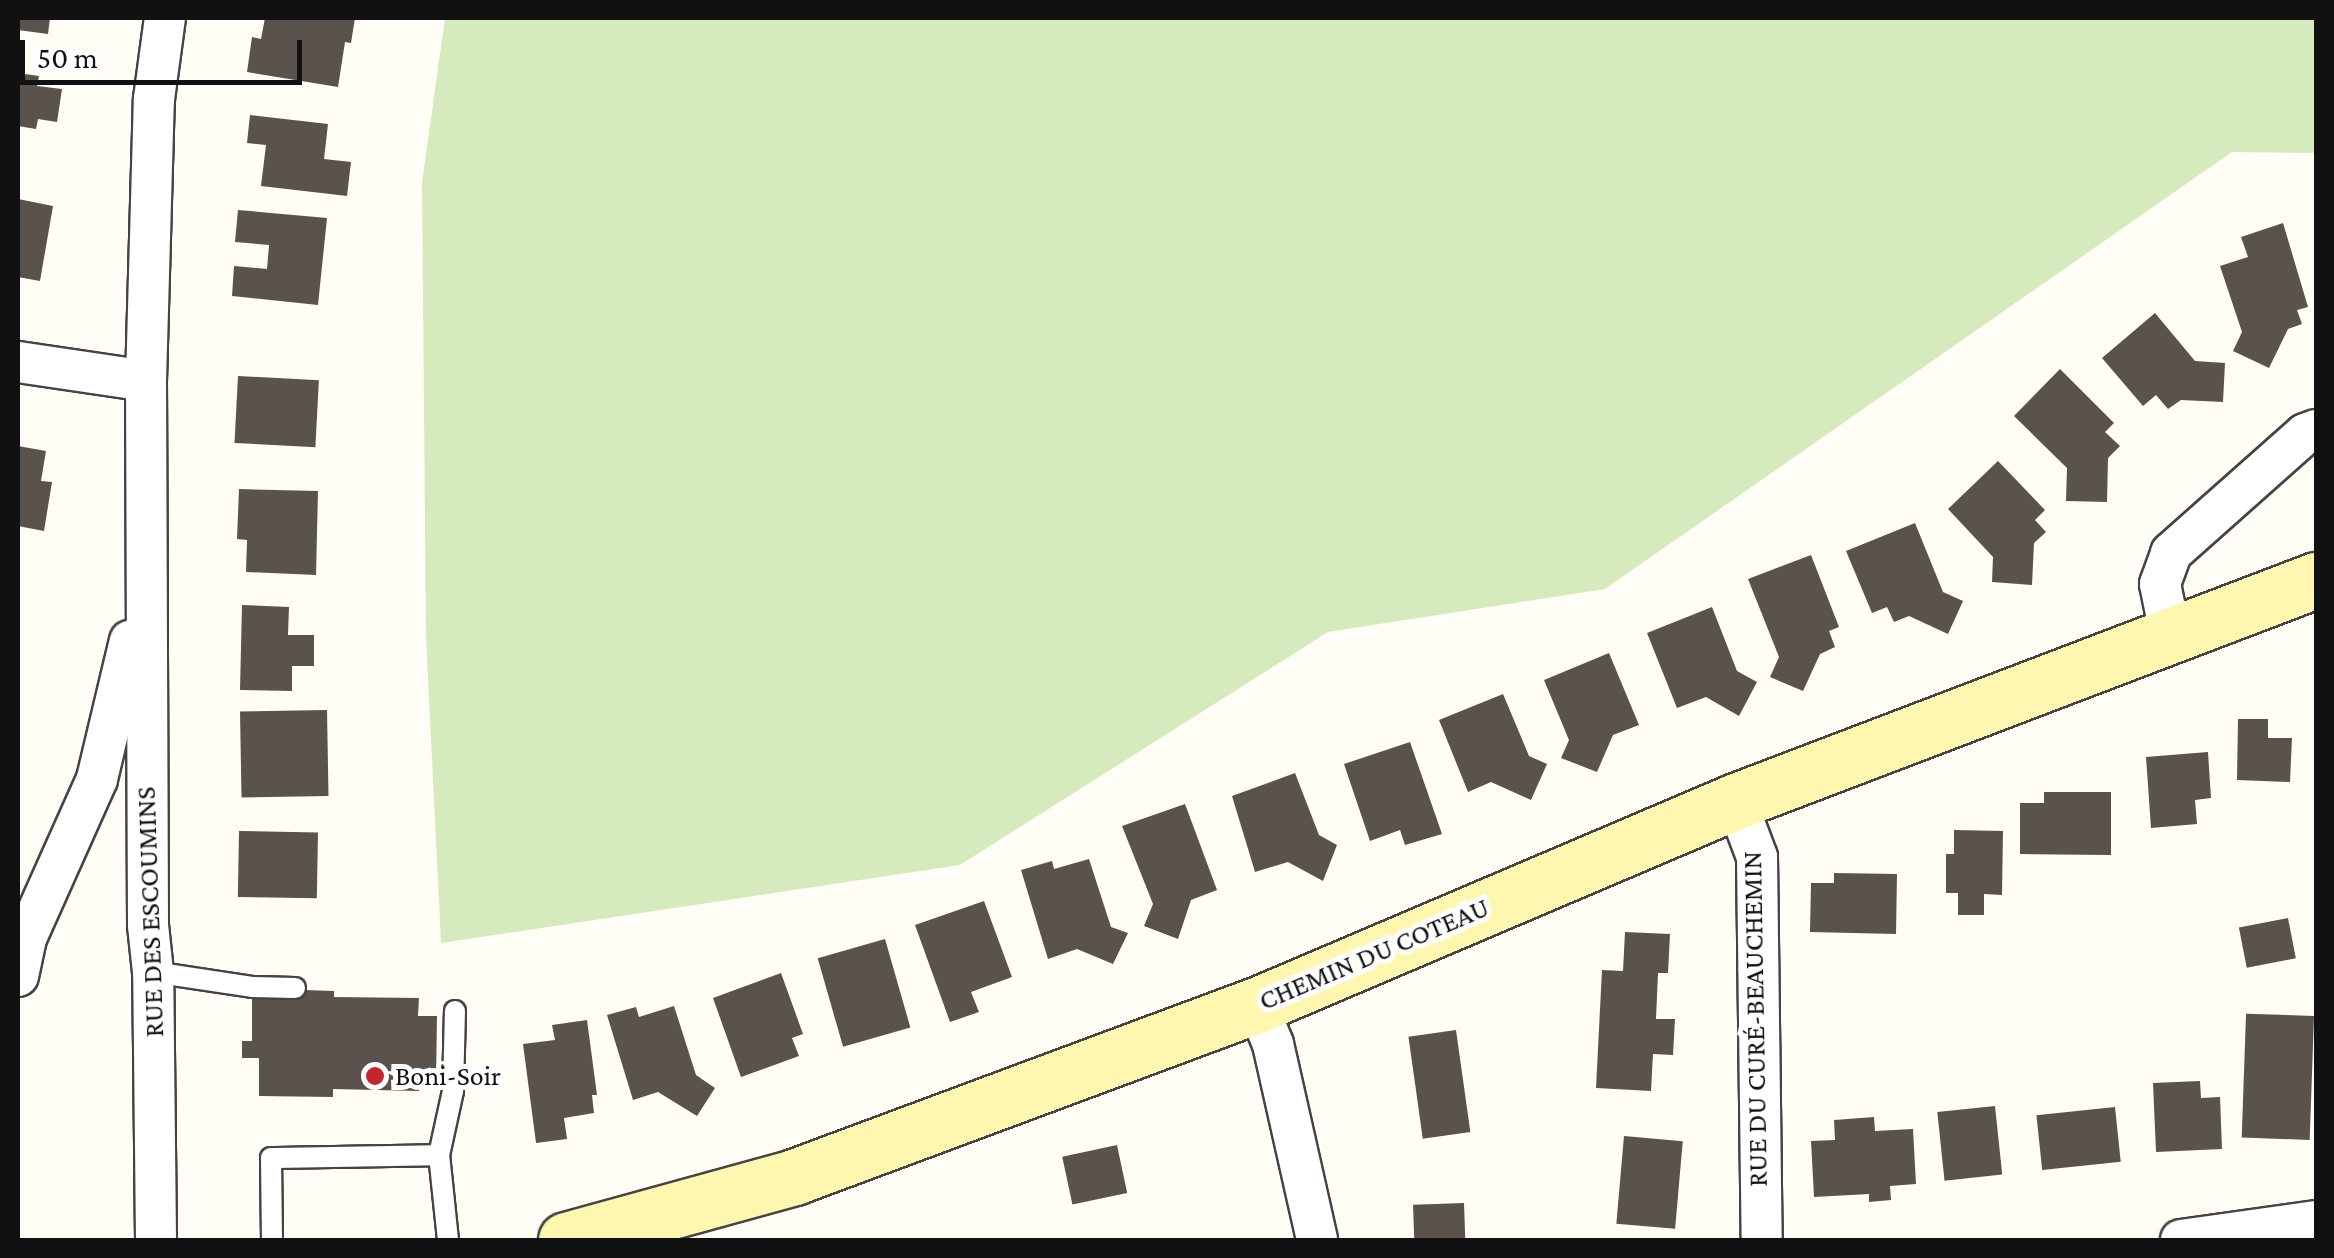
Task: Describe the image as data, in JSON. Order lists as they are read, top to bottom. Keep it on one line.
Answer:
{"streets":{"street":["RUE DES ESCOUMINS","CHEMIN DU COTEAU","RUE DU CURÉ-BEAUCHEMIN"]},"crossings":[["CHEMIN DU COTEAU","RUE DU CURÉ-BEAUCHEMIN"]],"places":["Boni-Soir"],"scale_bar":"50 m"}
